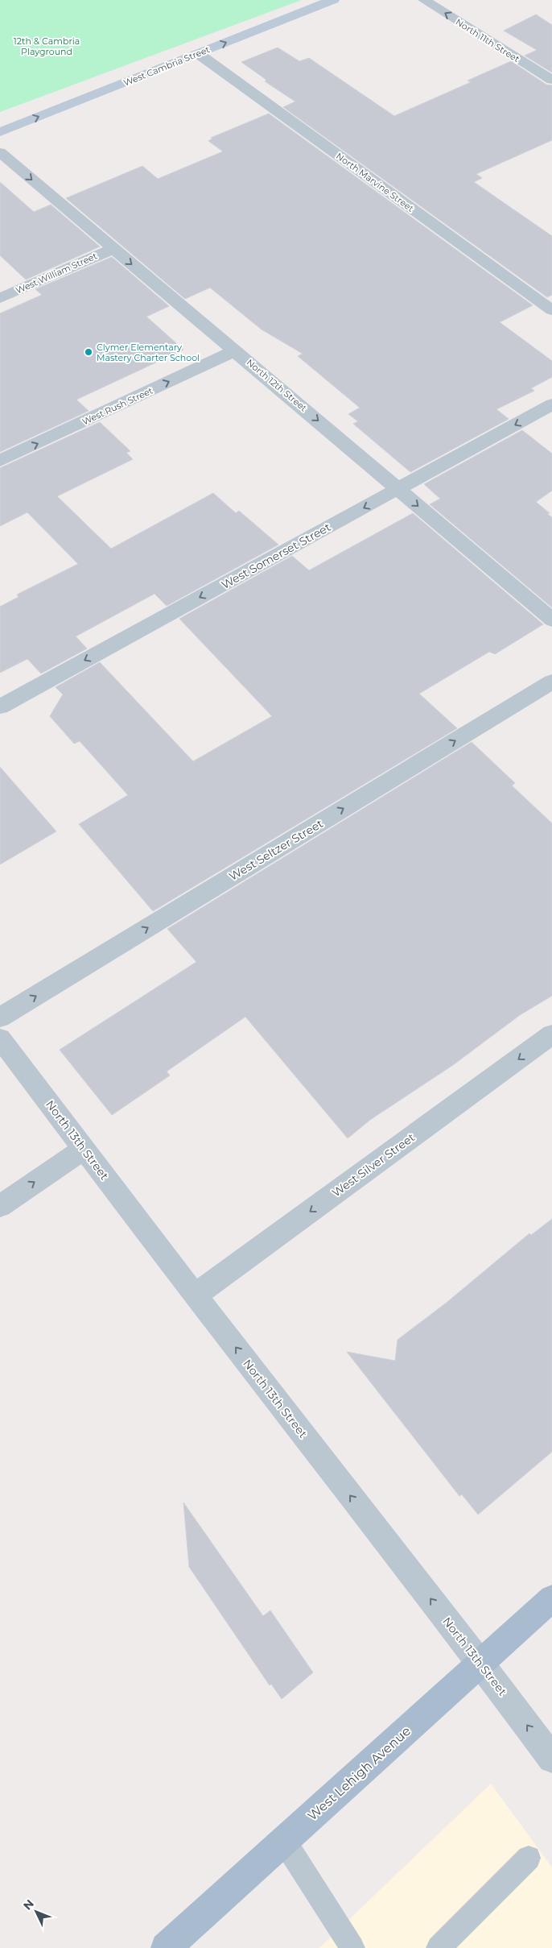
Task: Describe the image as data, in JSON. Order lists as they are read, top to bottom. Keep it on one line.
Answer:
{"streets":{"main road":["West Lehigh Avenue"],"street":["North 11th Street","West Cambria Street","North Marvine Street","West William Street","North 12th Street","West Rush Street","West Somerset Street","West Seltzer Street","North 13th Street","West Silver Street"]},"crossings":[["West Cambria Street","North Marvine Street"],["West William Street","North 12th Street"],["North 12th Street","West Rush Street"],["North 12th Street","West Somerset Street"],["North 13th Street","West Silver Street"],["North 13th Street","West Lehigh Avenue"]],"one_way":["North 11th Street","West Cambria Street","North 12th Street","West Rush Street","West Somerset Street","West Seltzer Street","North 13th Street","West Silver Street"],"parks":["12th & Cambria Playground"],"places":["Clymer Elementary Mastery Charter School"],"north":"top left"}
